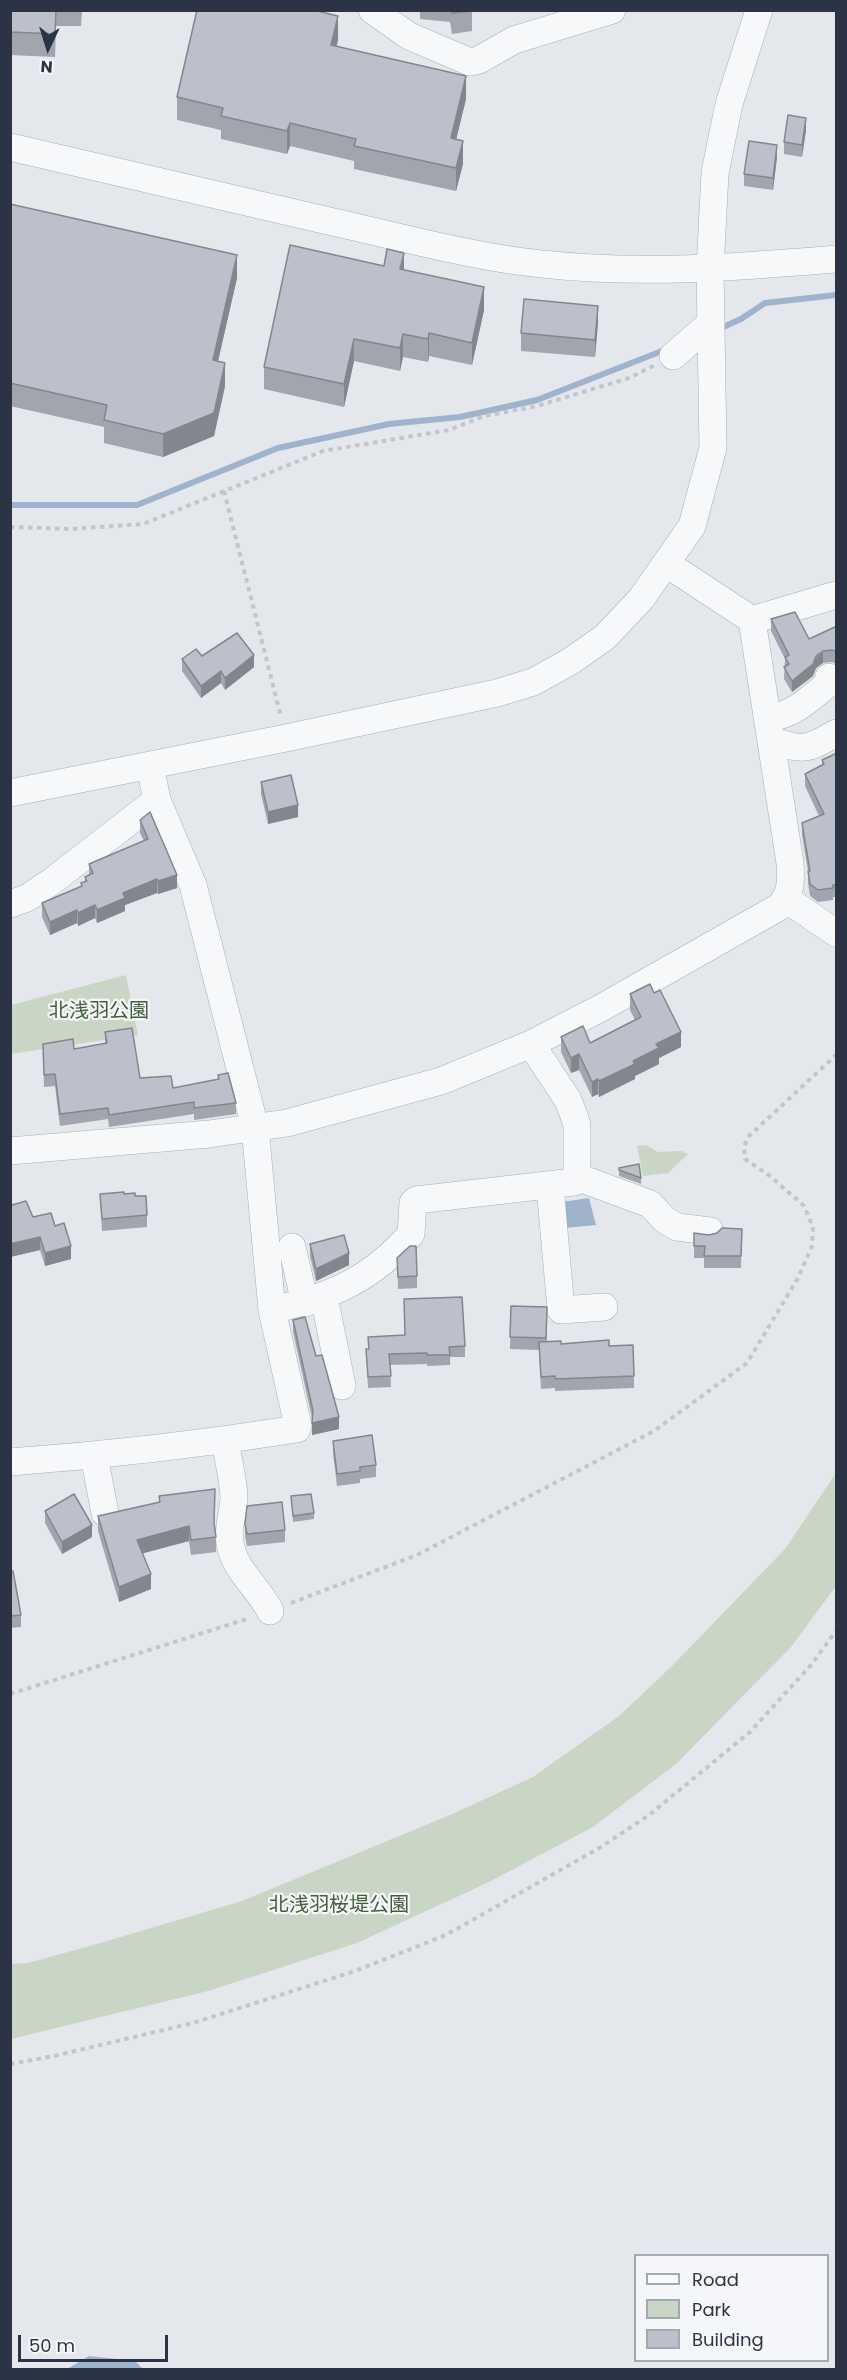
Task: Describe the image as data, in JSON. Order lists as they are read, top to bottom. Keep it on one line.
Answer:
{"parks":["北浅羽公園","北浅羽桜堤公園"],"legend":["Road","Park","Building"],"scale_bar":"50 m","north":"bottom"}
